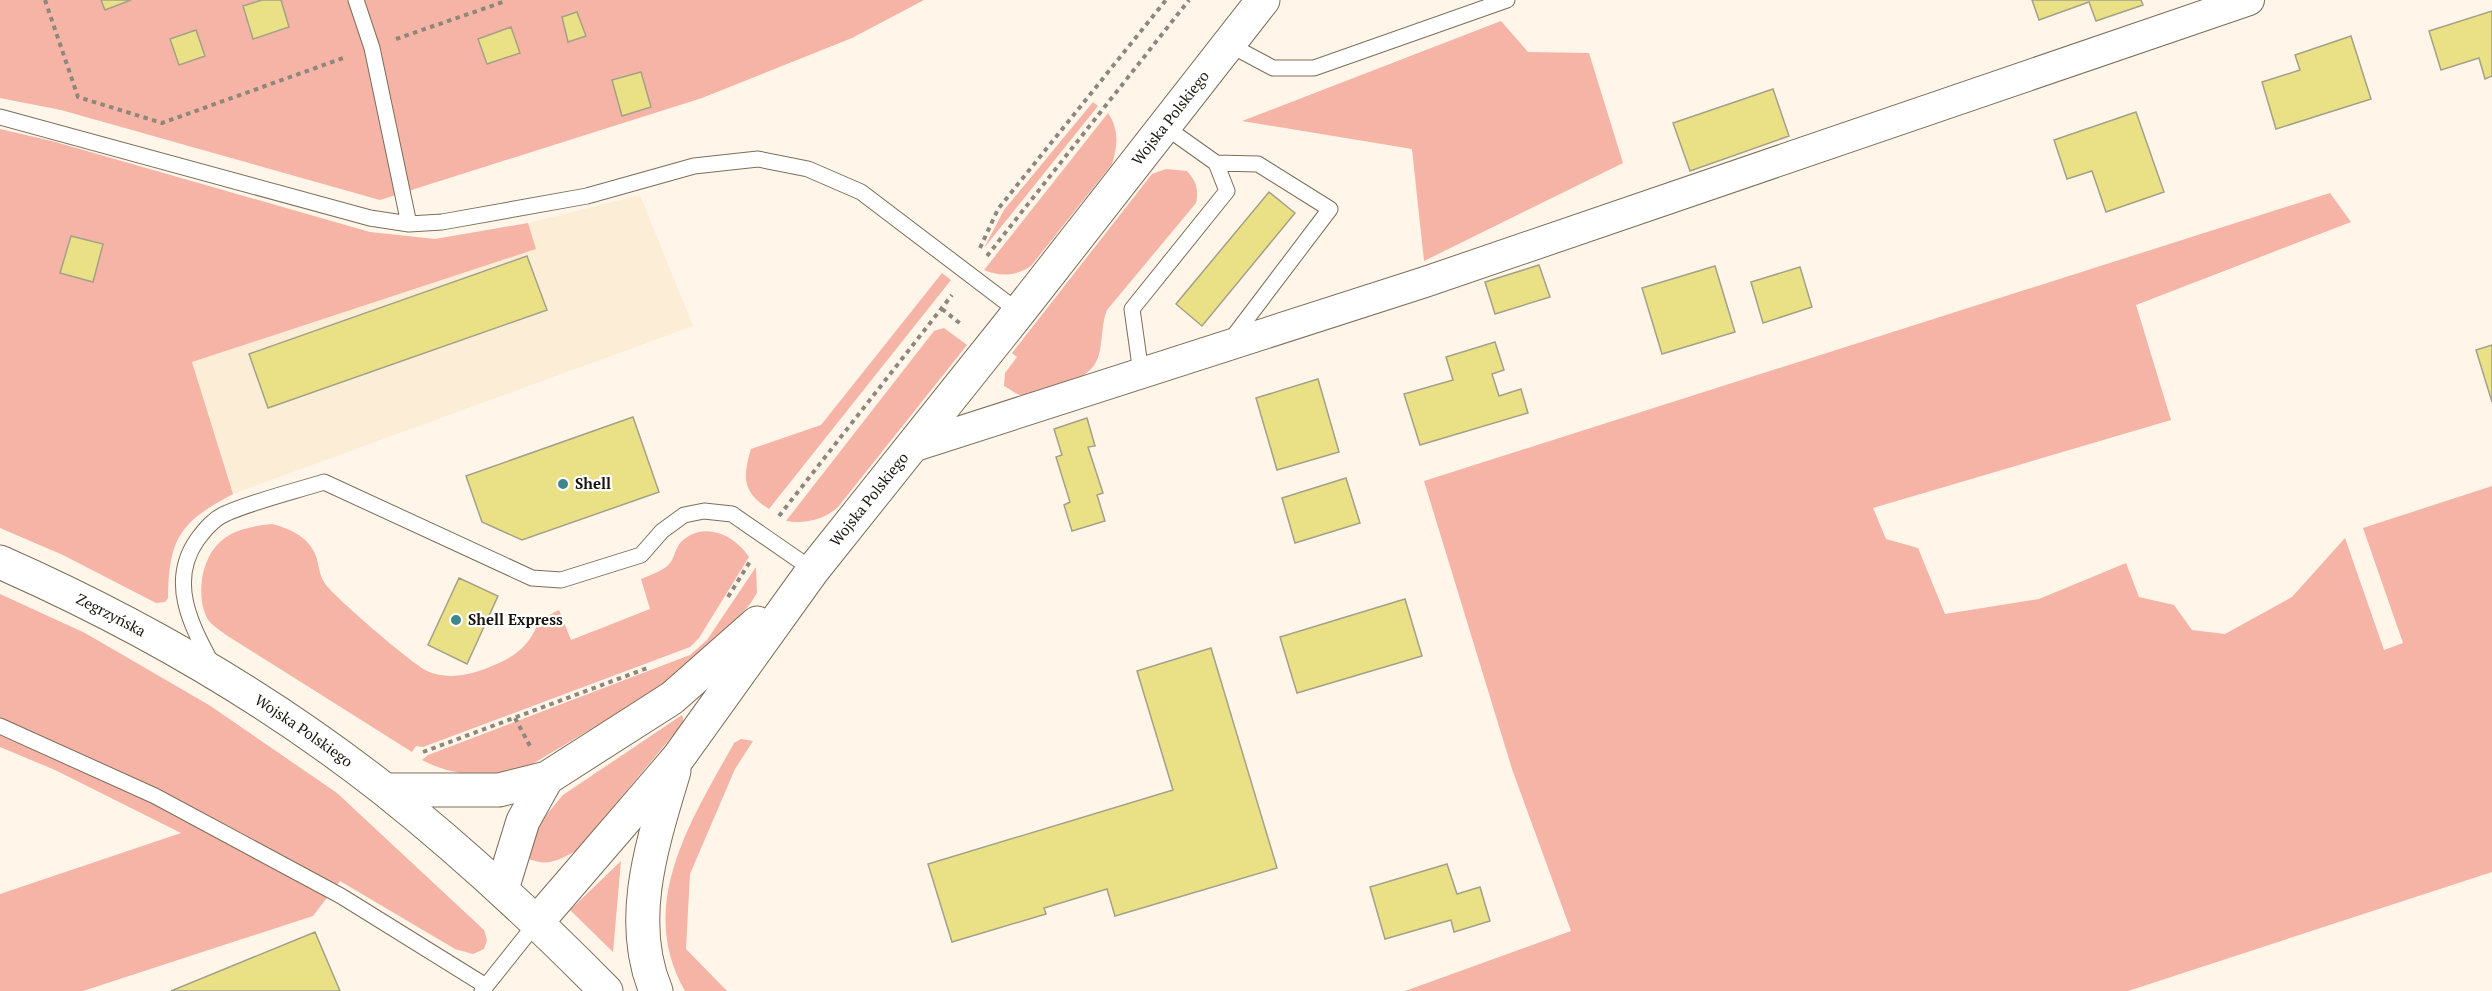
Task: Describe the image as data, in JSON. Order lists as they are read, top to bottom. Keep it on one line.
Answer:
{"streets":{"street":["Wojska Polskiego","Zegrzyńska"]},"crossings":[["Wojska Polskiego","Zegrzyńska"]],"places":["Shell","Shell Express"]}
